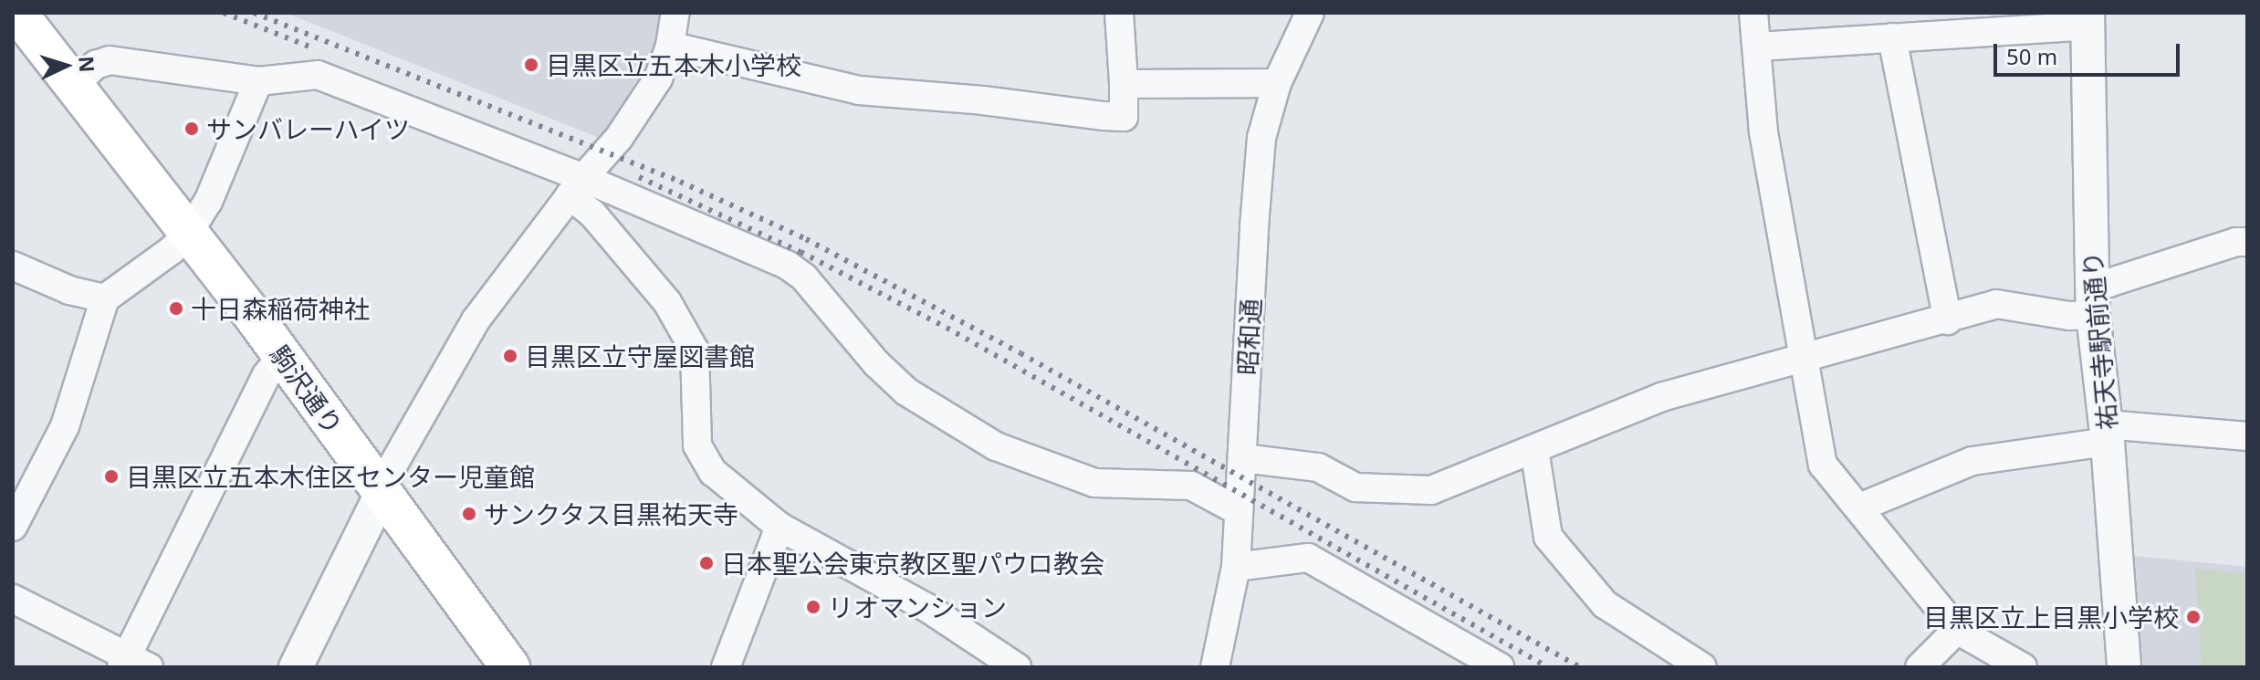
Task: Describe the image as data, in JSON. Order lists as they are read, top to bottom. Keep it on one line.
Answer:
{"streets":{"main road":["駒沢通り"],"street":["昭和通","祐天寺駅前通り"]},"places":["目黒区立五本木小学校","サンバレーハイツ","十日森稲荷神社","目黒区立守屋図書館","目黒区立五本木住区センター児童館","サンクタス目黒祐天寺","日本聖公会東京教区聖パウロ教会","リオマンション","目黒区立上目黒小学校"],"scale_bar":"50 m","north":"right"}
